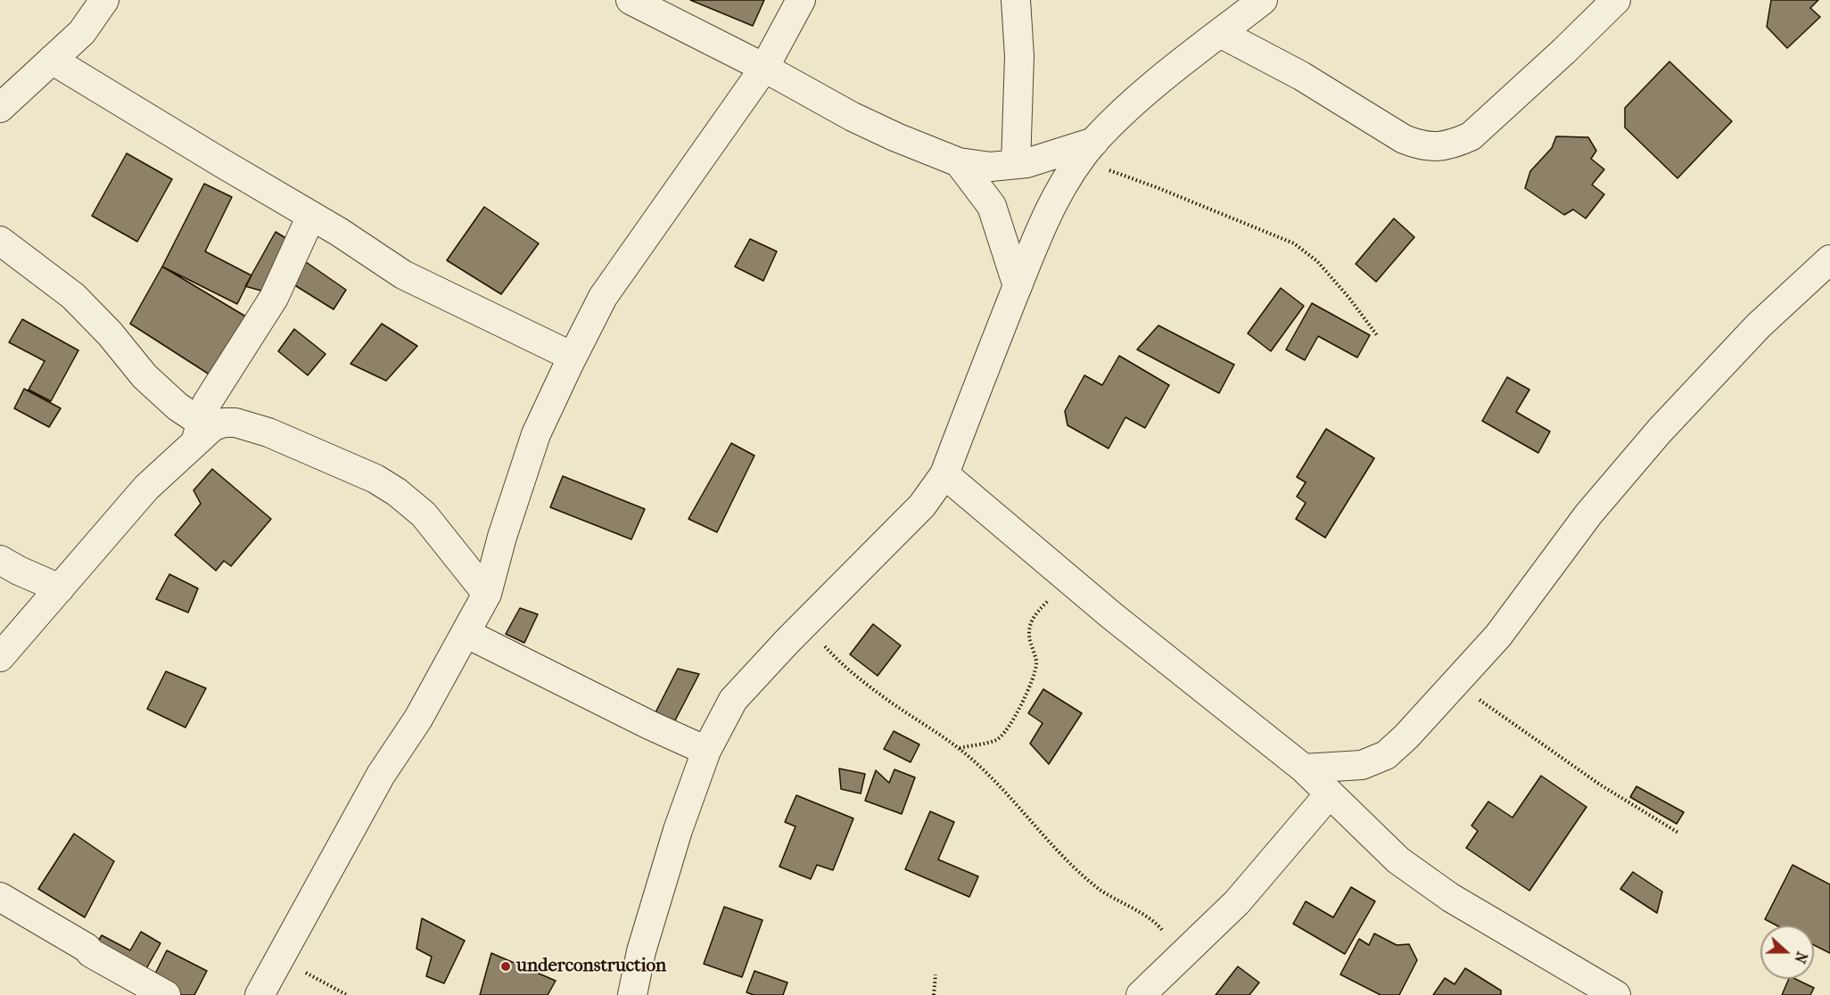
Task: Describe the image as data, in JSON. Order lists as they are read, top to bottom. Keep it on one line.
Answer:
{"places":["underconstruction"],"north":"right"}
